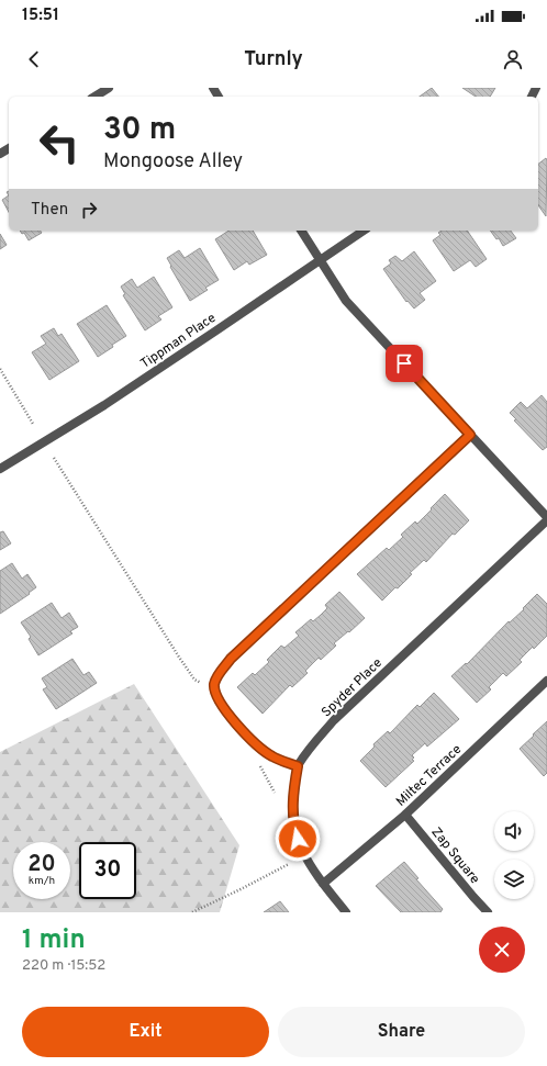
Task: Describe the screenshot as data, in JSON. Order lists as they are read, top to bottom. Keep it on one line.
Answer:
{"streets":{"street":["Tippman Place","Spyder Place","Miltec Terrace","Zap Square"]},"crossings":[["Spyder Place","Miltec Terrace"],["Miltec Terrace","Zap Square"]],"page":{"status":"15:51","header":"Turnly","turn":["30 m","Mongoose Alley"],"then":"Then","speed":"20 km/h","limit":"30","heading":["1 min","220 m · 15:52"],"buttons":["Exit","Share"]}}
